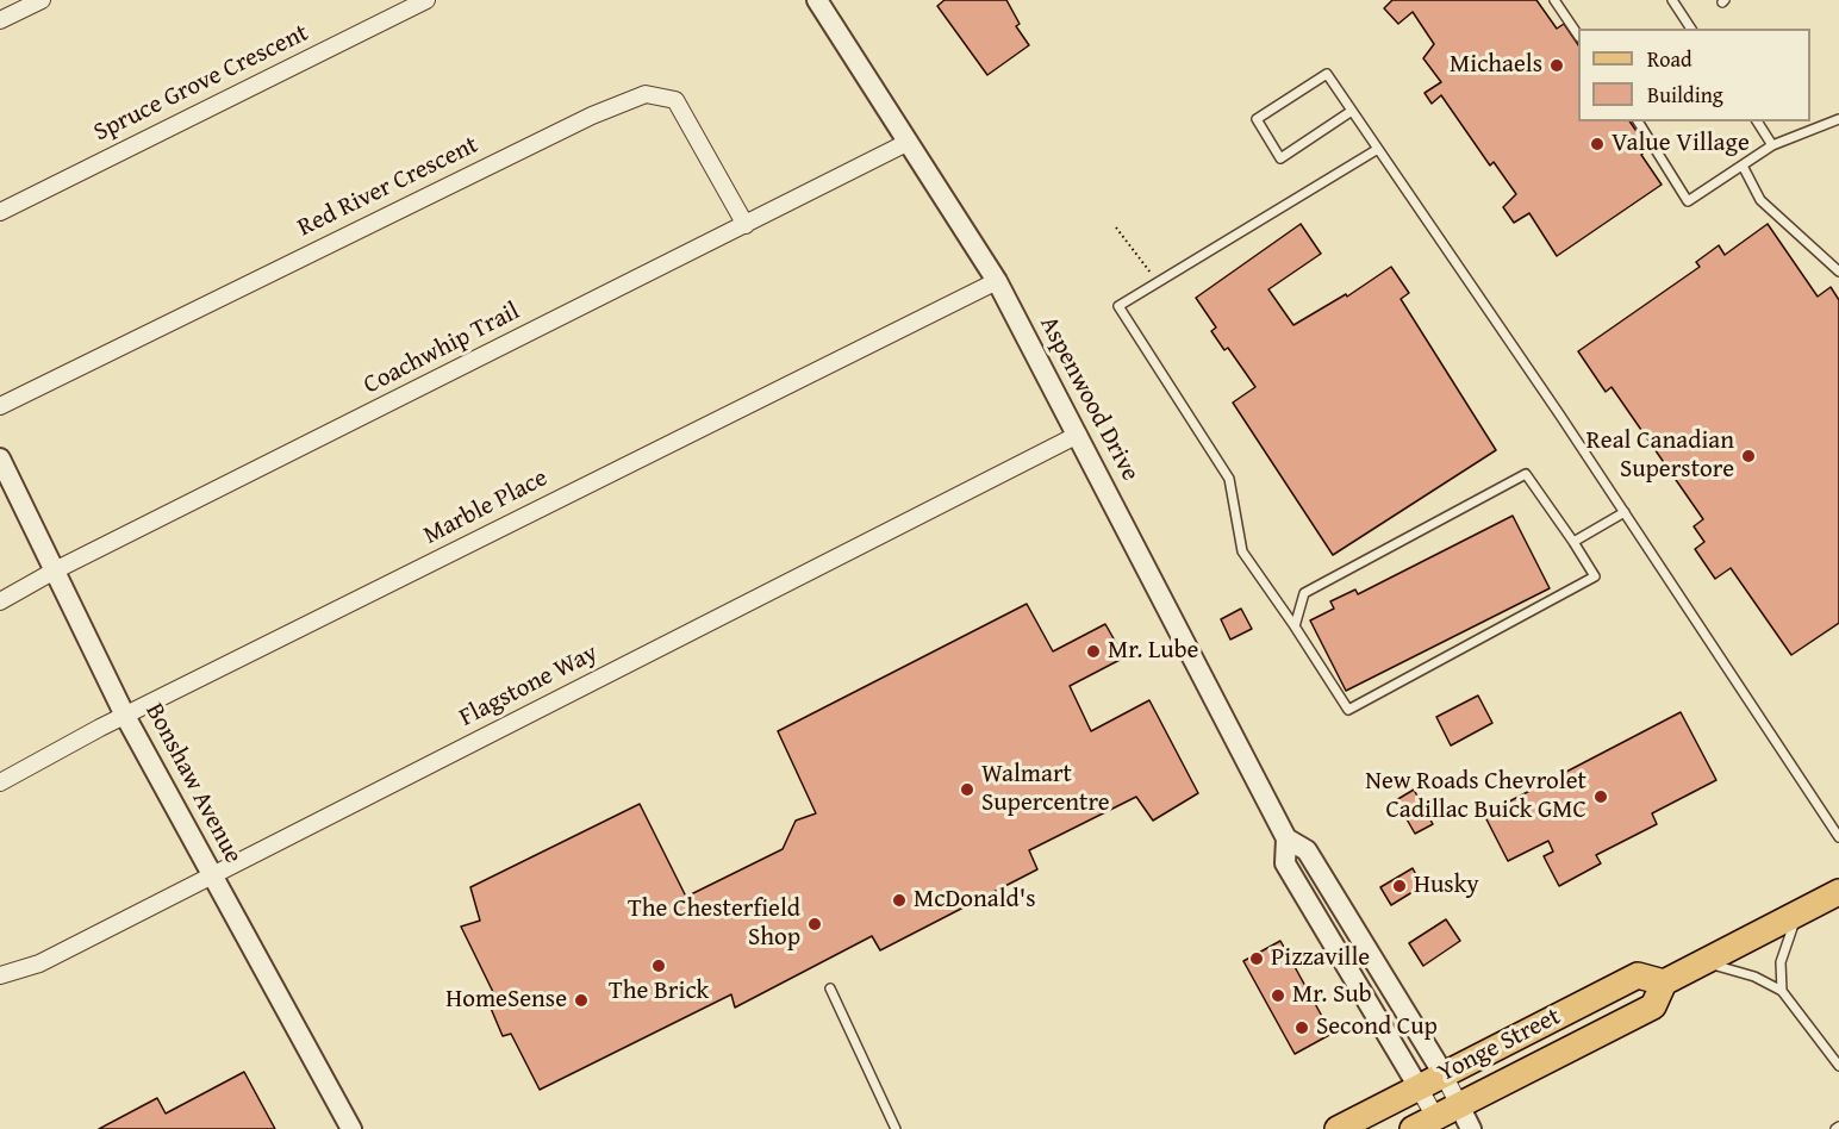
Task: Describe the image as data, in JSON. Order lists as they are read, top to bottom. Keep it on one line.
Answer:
{"streets":{"main road":["Yonge Street"],"street":["Spruce Grove Crescent","Red River Crescent","Coachwhip Trail","Aspenwood Drive","Marble Place","Flagstone Way","Bonshaw Avenue"]},"crossings":[["Red River Crescent","Coachwhip Trail"],["Coachwhip Trail","Aspenwood Drive"],["Coachwhip Trail","Bonshaw Avenue"],["Aspenwood Drive","Marble Place"],["Aspenwood Drive","Flagstone Way"],["Aspenwood Drive","Yonge Street"],["Marble Place","Bonshaw Avenue"],["Flagstone Way","Bonshaw Avenue"]],"places":["Michaels","Value Village","Real Canadian Superstore","Mr. Lube","Walmart Supercentre","New Roads Chevrolet Cadillac Buick GMC","Husky","McDonald's","The Chesterfield Shop","Pizzaville","The Brick","Mr. Sub","HomeSense","Second Cup"],"legend":["Road","Building"]}
